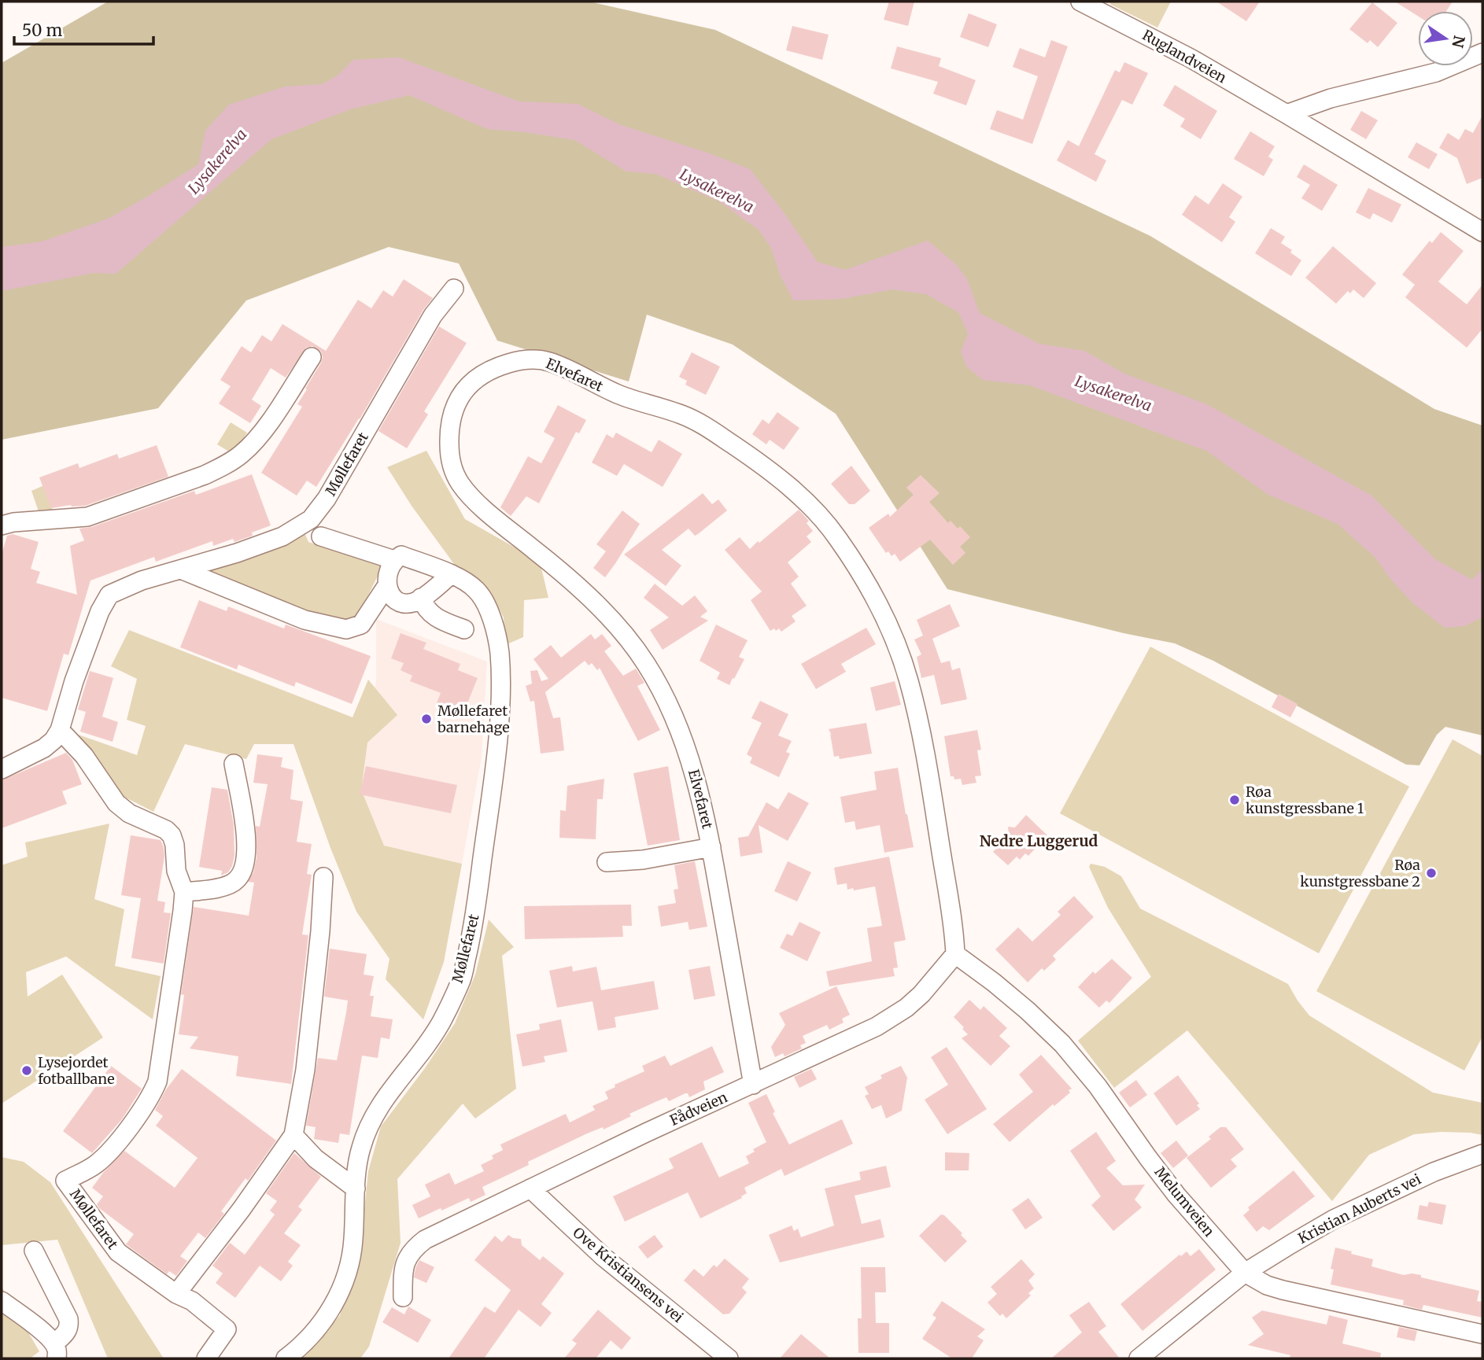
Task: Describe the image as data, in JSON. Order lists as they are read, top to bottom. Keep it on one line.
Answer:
{"streets":{"street":["Ruglandveien","Elvefaret","Møllefaret","Fådveien","Melumveien","Kristian Auberts vei","Ove Kristiansens vei"]},"crossings":[["Elvefaret","Fådveien"],["Elvefaret","Melumveien"],["Fådveien","Melumveien"],["Fådveien","Ove Kristiansens vei"],["Melumveien","Kristian Auberts vei"]],"districts":["Nedre Luggerud"],"water":["Lysakerelva"],"places":["Møllefaret barnehage","Røa kunstgressbane 1","Røa kunstgressbane 2","Lysejordet fotballbane"],"scale_bar":"50 m","north":"right"}
